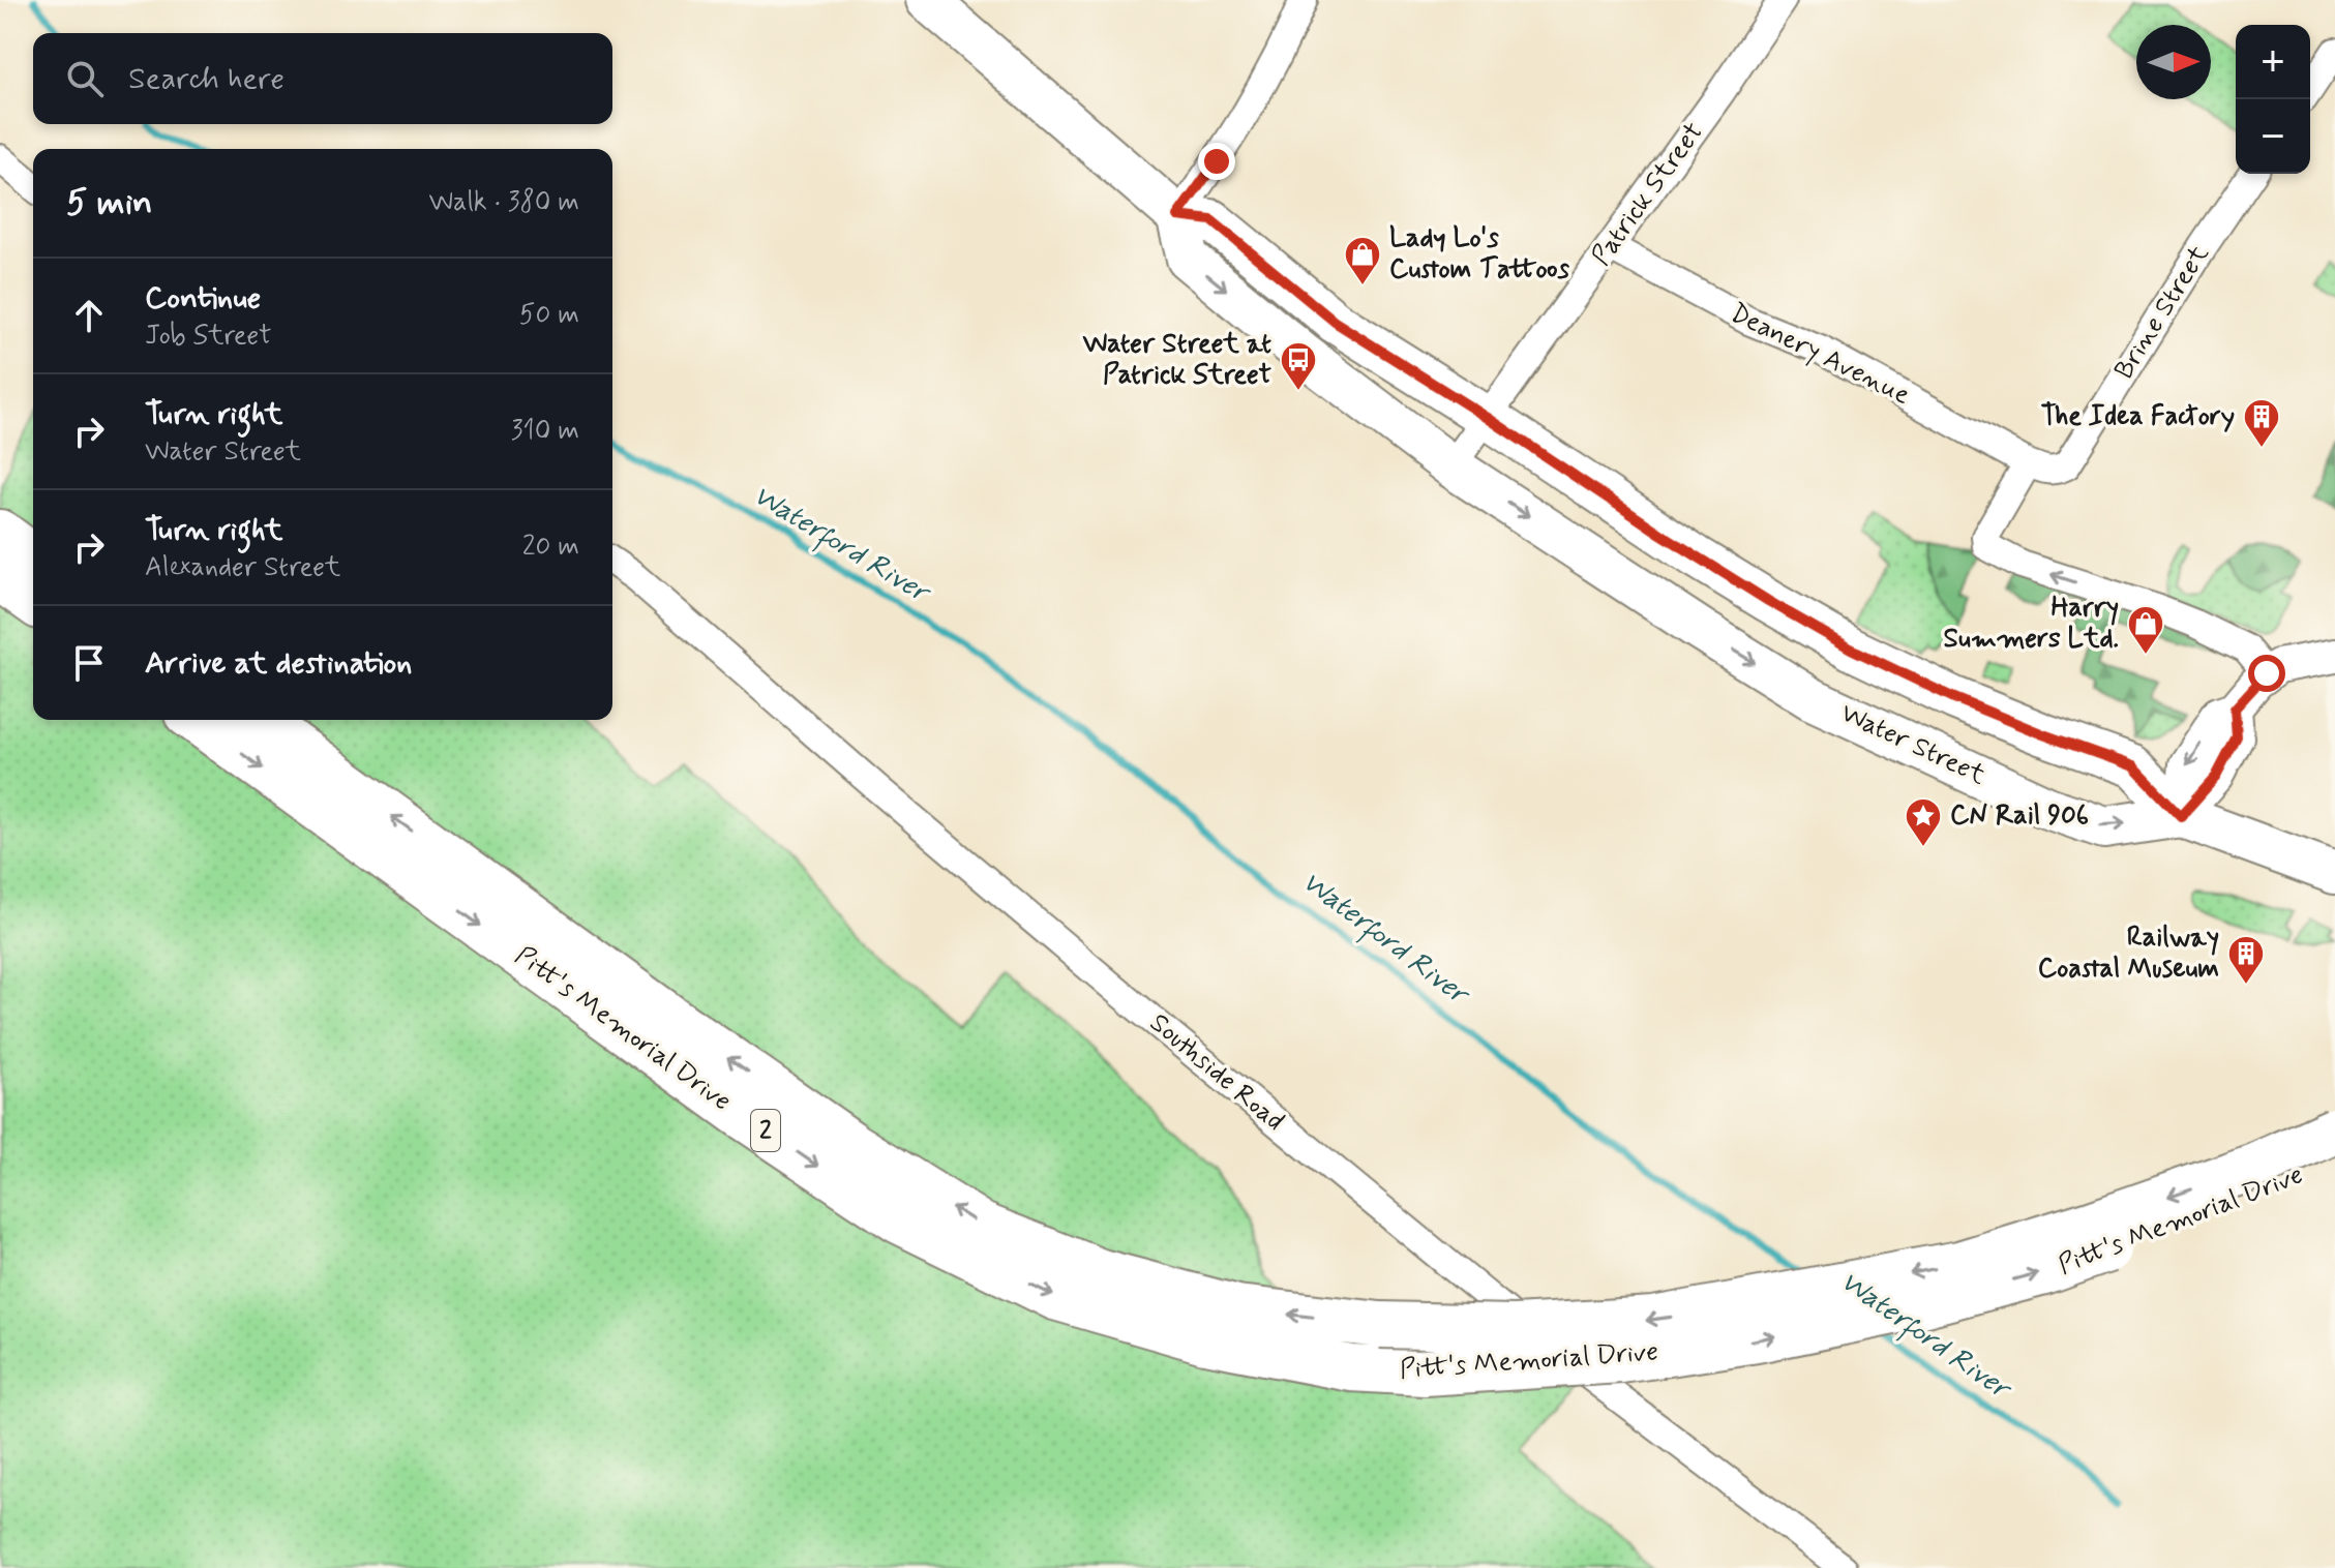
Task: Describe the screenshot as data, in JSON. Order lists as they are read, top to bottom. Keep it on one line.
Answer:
{"streets":{"highway":["Pitt's Memorial Drive","2"],"main road":["Water Street"],"street":["Patrick Street","Brine Street","Deanery Avenue","Southside Road"]},"crossings":[["Patrick Street","Deanery Avenue"],["Patrick Street","Water Street"],["Brine Street","Deanery Avenue"]],"water":["Waterford River"],"places":{"shop":["Lady Lo's Custom Tattoos","Harry Summers Ltd."],"bus stop":["Water Street at Patrick Street"],"building":["The Idea Factory","Railway Coastal Museum"],"place":["CN Rail 906"]},"north":"right","page":{"map_buttons":["+","−"],"search":"Search here","heading":["5 min","Walk · 380 m"],"list":[["Continue","Job Street","50 m"],["Turn right","Water Street","310 m"],["Turn right","Alexander Street","20 m"],"Arrive at destination"]}}
